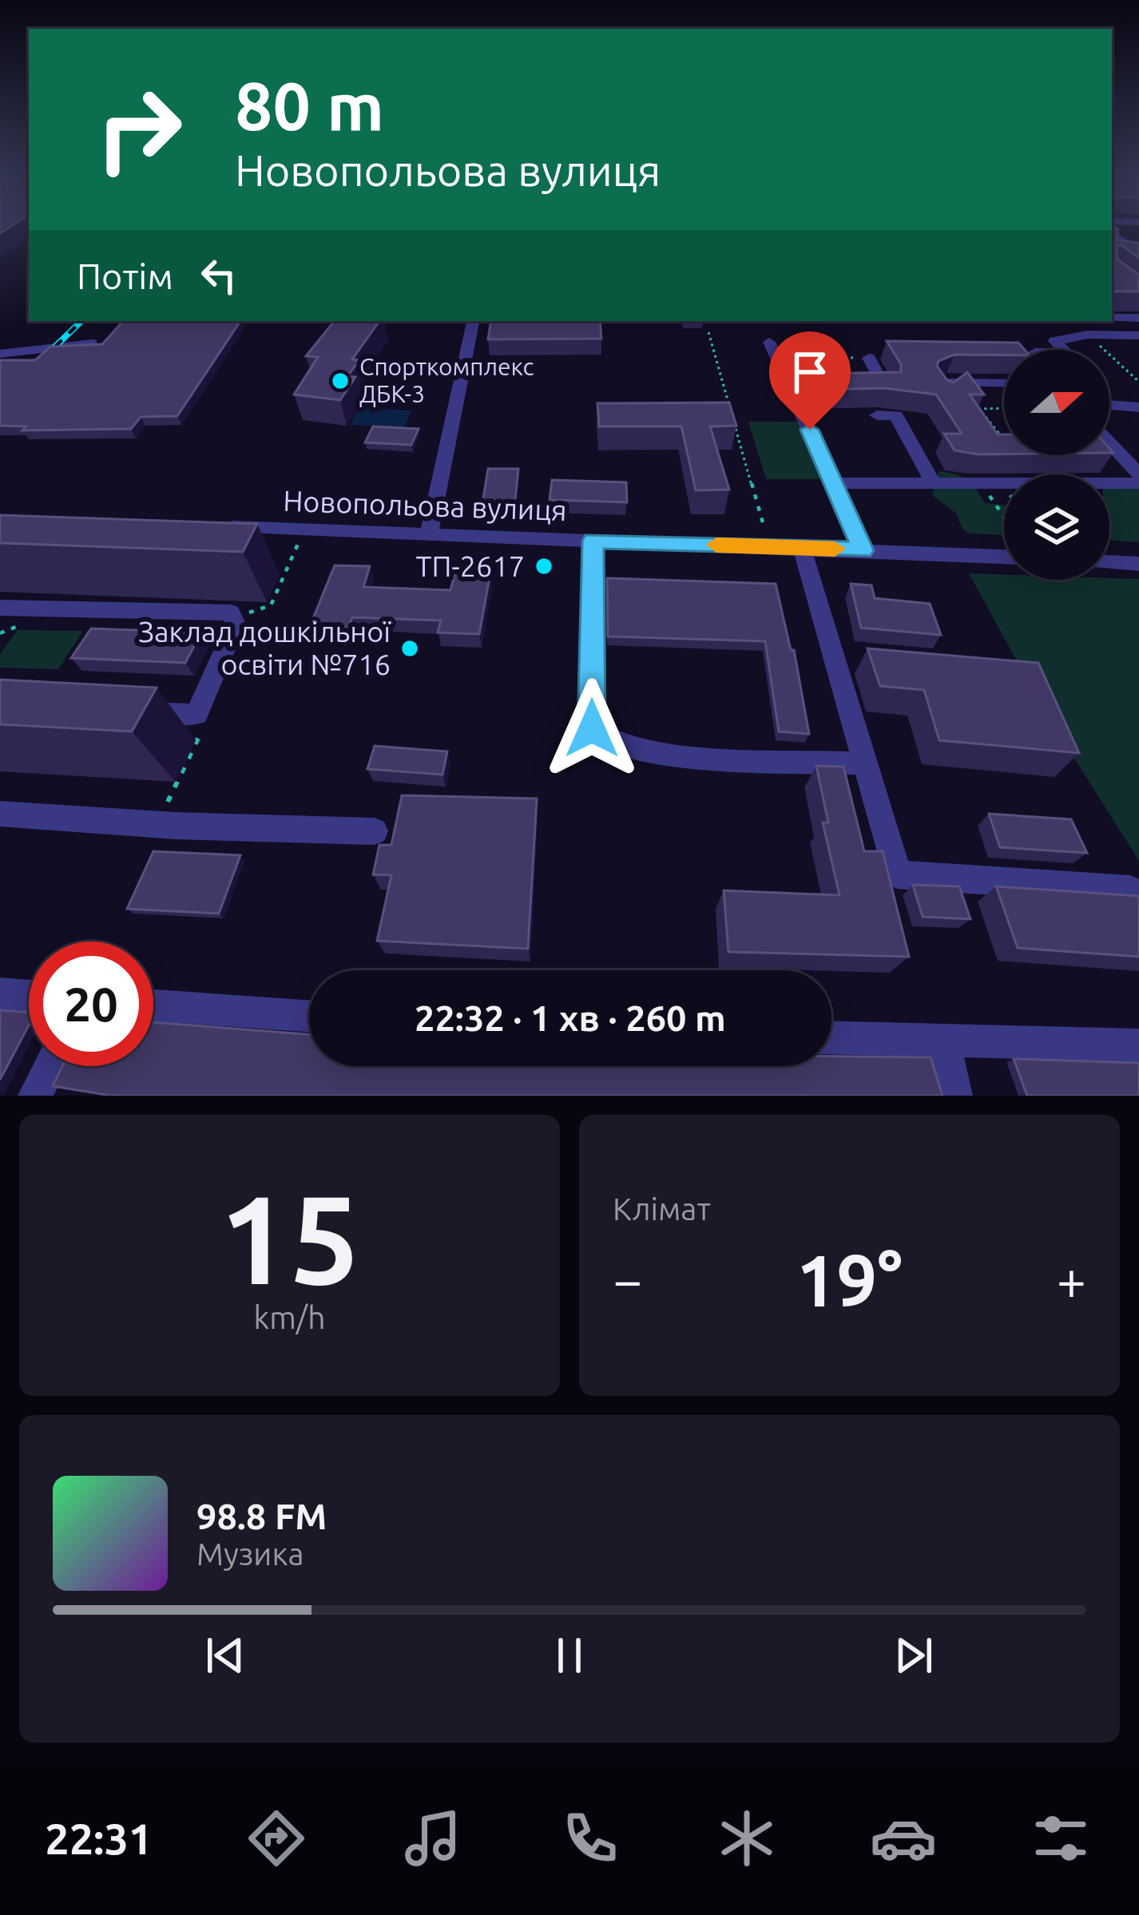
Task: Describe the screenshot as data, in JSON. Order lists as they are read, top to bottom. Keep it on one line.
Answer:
{"streets":{"street":["Новопольова вулиця"]},"places":["Спорткомплекс ДБК-3","ТП-2617","Заклад дошкільної освіти №716"],"north":"right","page":{"turn":["80 m","Новопольова вулиця"],"then":"Потім","limit":"20","trip":"22:32 · 1 хв · 260 m","tile":[["15","km/h"],"Клімат"],"heat":["−","19°","+"],"song":["98.8 FM","Музика"],"tabs":"22:31"}}
